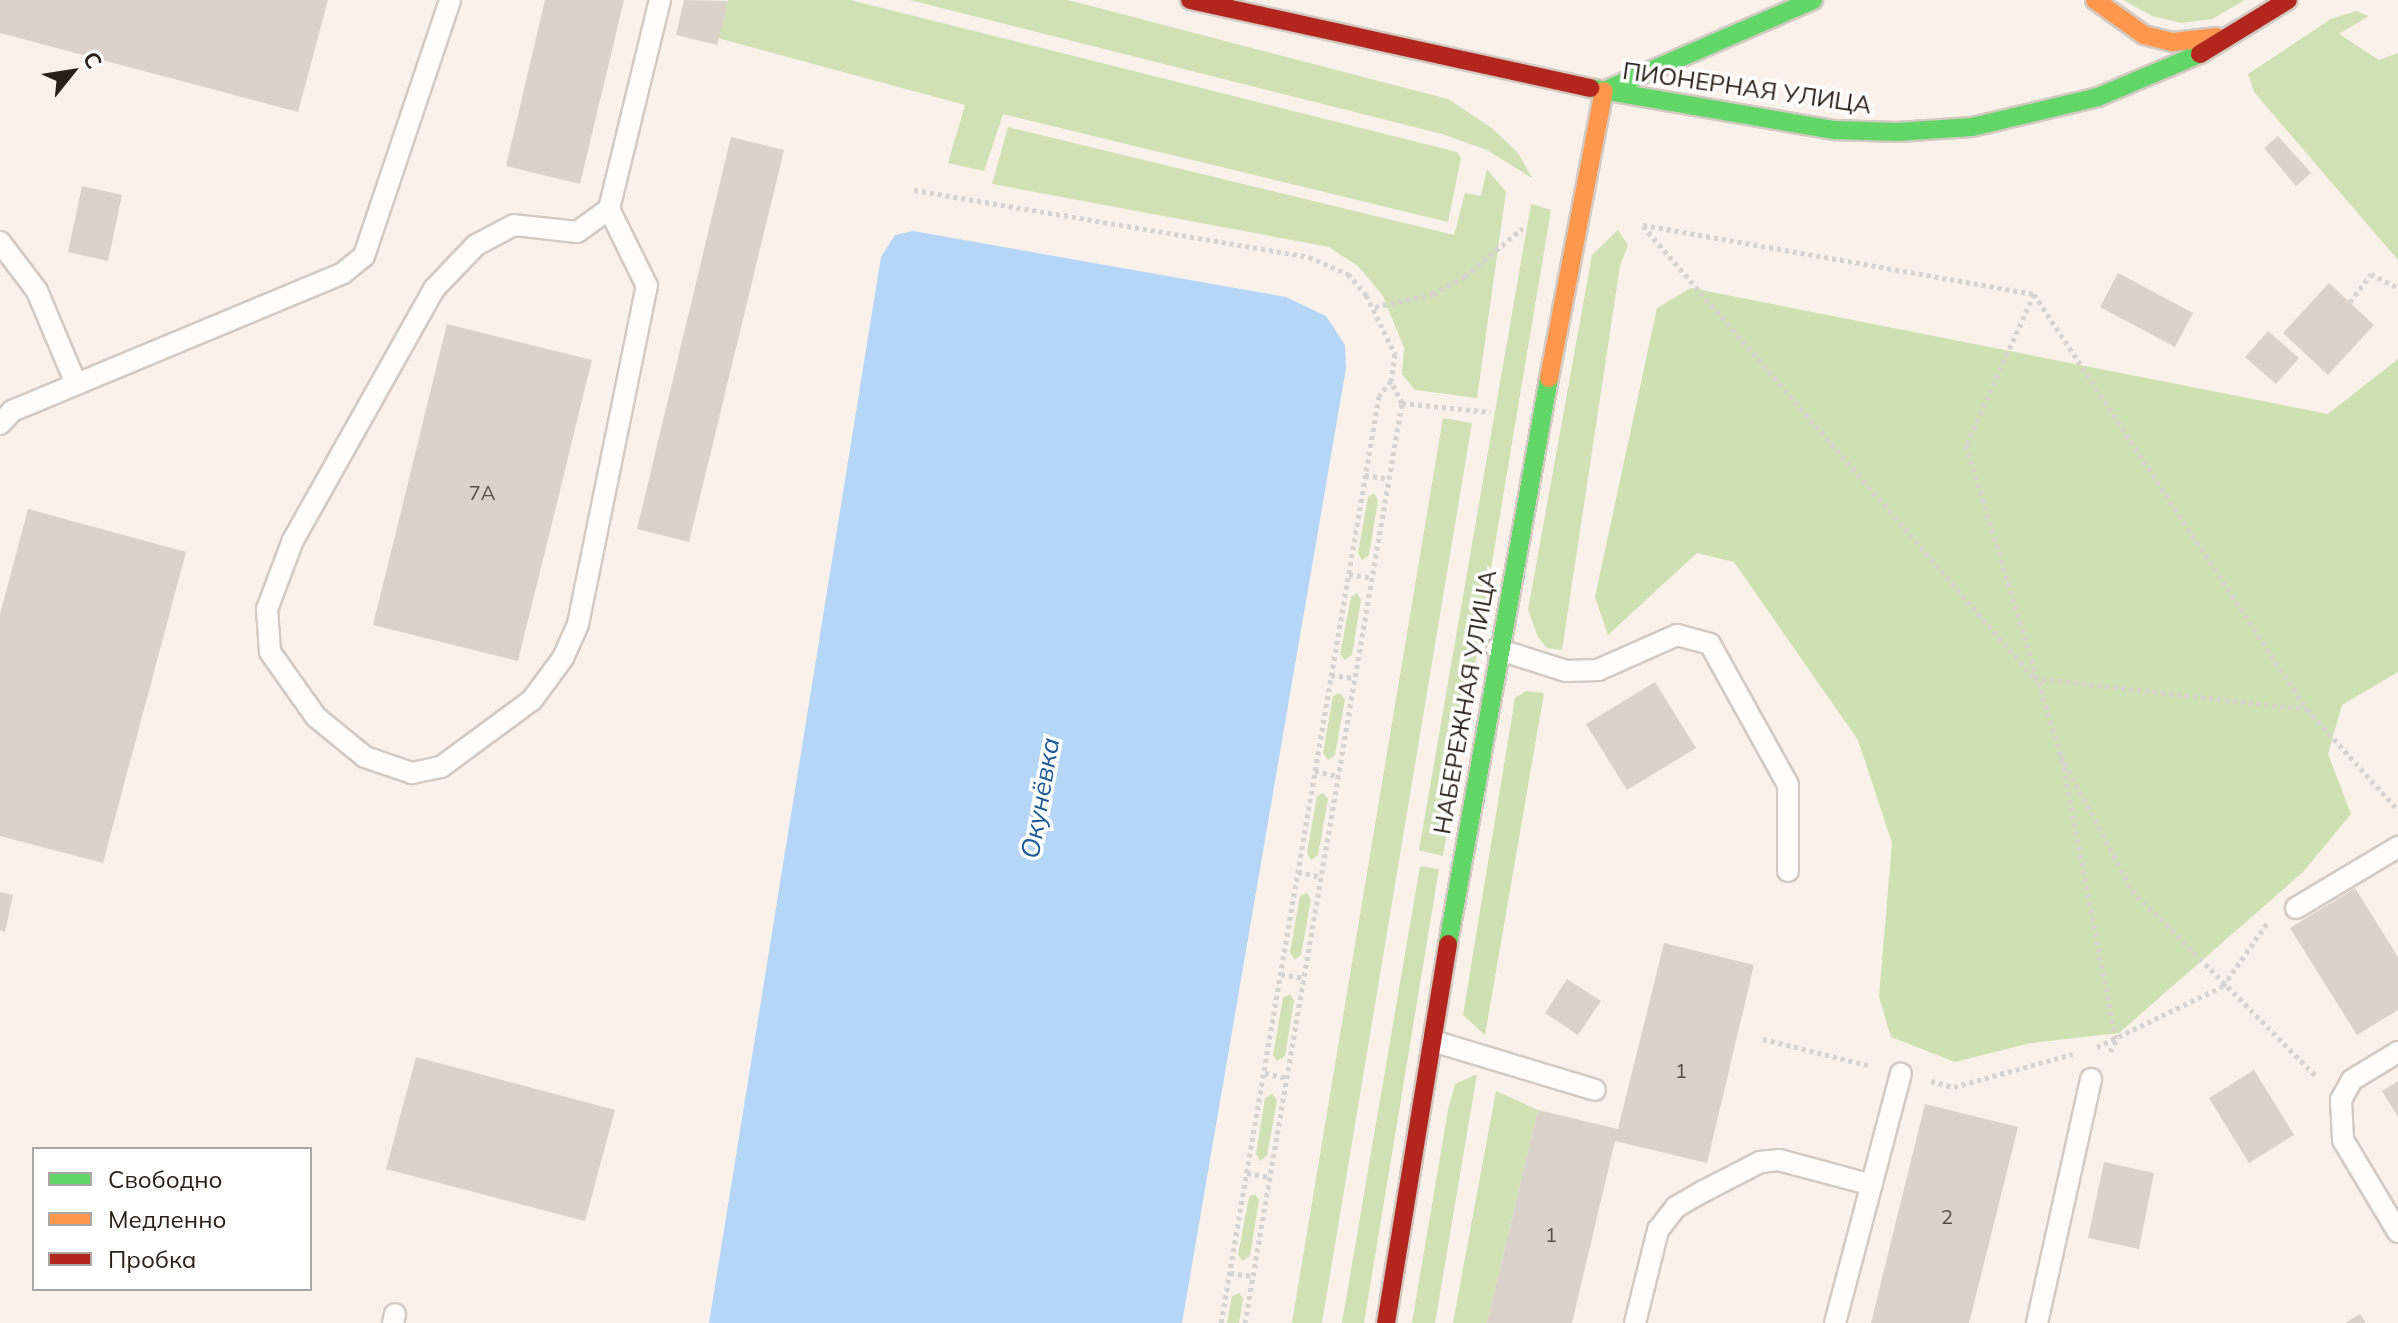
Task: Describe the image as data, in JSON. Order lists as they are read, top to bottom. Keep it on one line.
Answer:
{"streets":{"street":["ПИОНЕРНАЯ УЛИЦА","НАБЕРЕЖНАЯ УЛИЦА"]},"crossings":[["ПИОНЕРНАЯ УЛИЦА","НАБЕРЕЖНАЯ УЛИЦА"]],"water":["Окунёвка"],"house_numbers":["7А","1","2","1"],"legend":["Свободно","Медленно","Пробка"],"north":"top right"}
